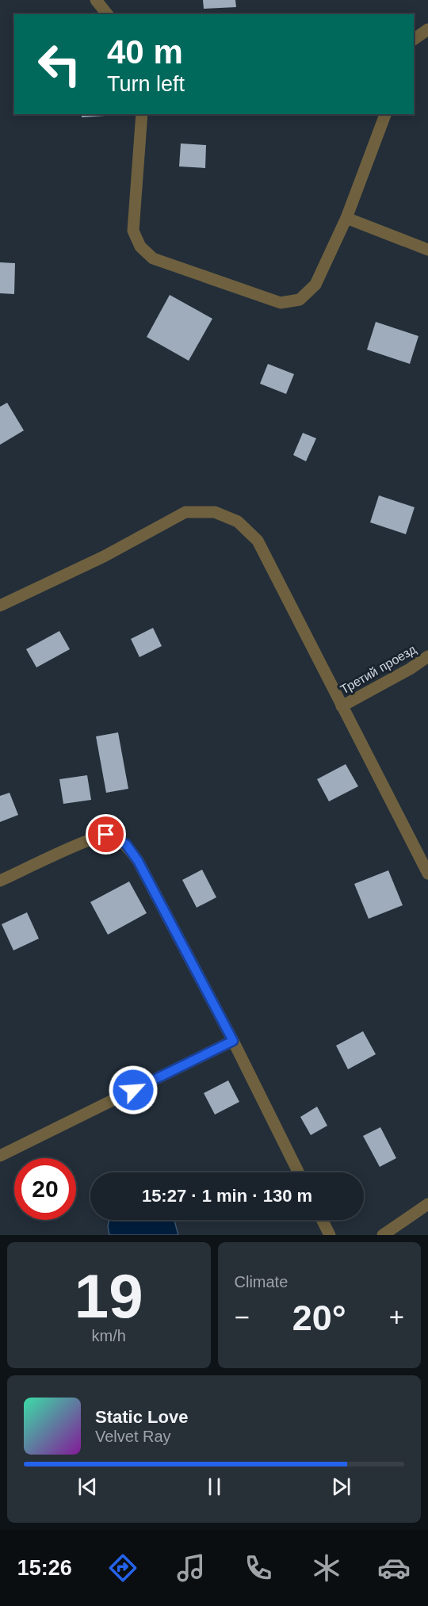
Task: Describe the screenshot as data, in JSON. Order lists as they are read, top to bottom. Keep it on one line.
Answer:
{"streets":{"lane":["Третий проезд"]},"page":{"turn":["40 m","Turn left"],"limit":"20","trip":"15:27 · 1 min · 130 m","tile":[["19","km/h"],"Climate"],"heat":["−","20°","+"],"song":["Static Love","Velvet Ray"],"tabs":"15:26"}}
